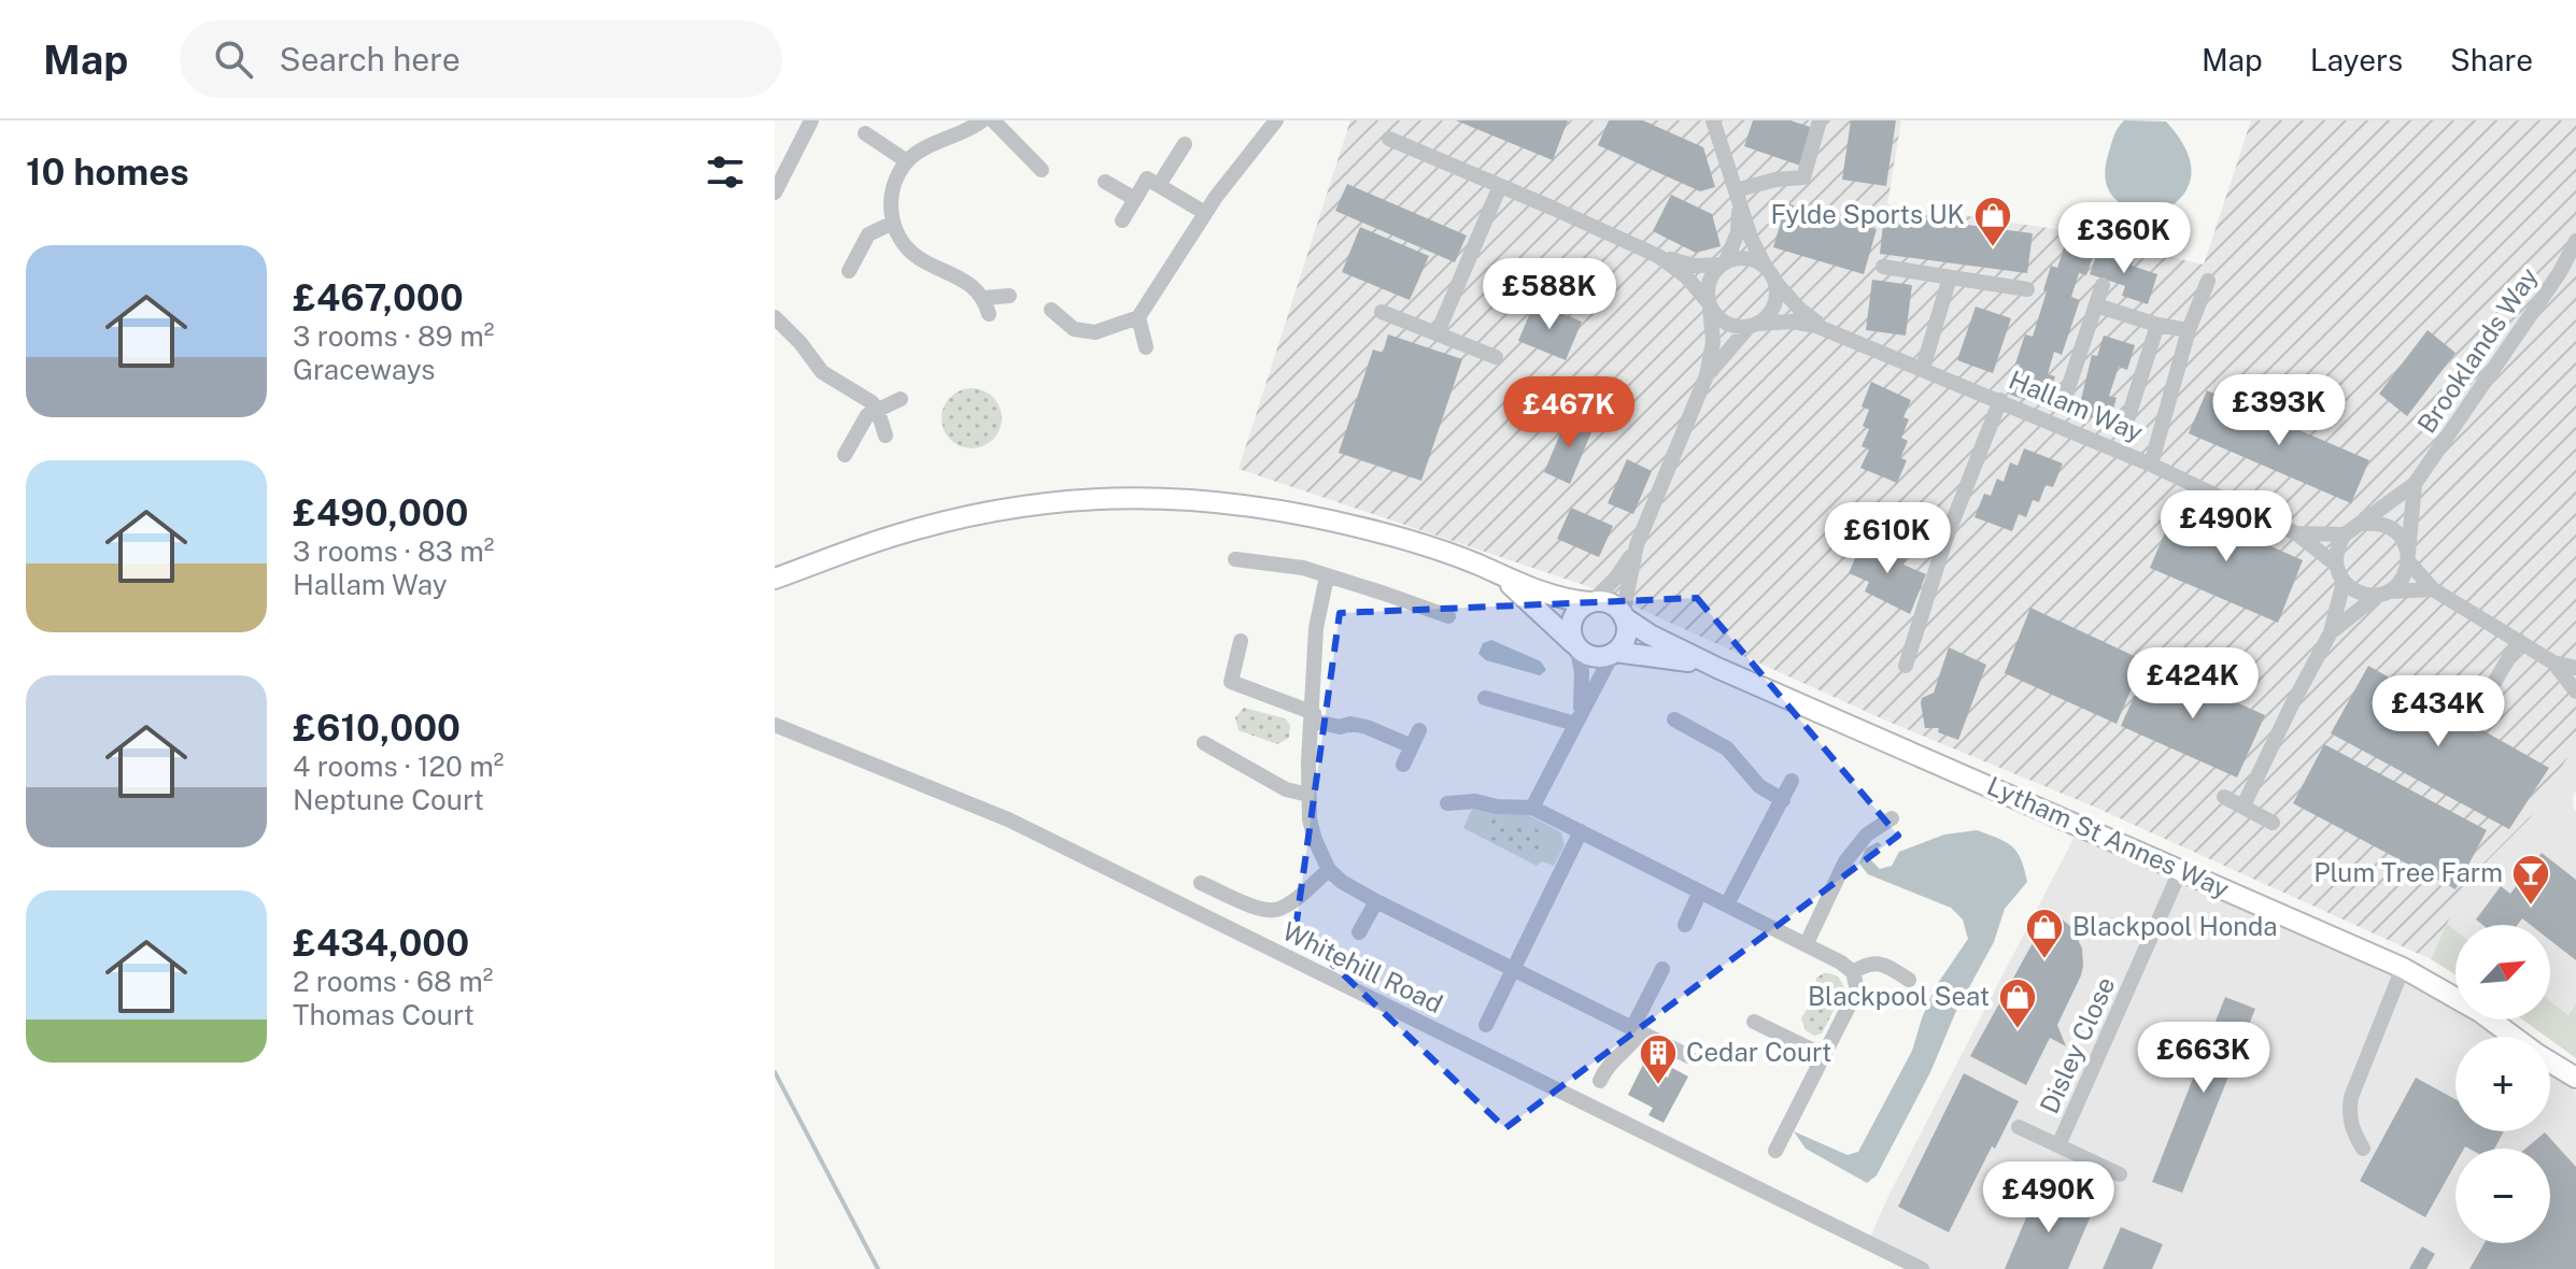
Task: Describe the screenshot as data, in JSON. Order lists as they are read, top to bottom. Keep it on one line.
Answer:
{"streets":{"main road":["Lytham St Annes Way"],"street":["Brooklands Way","Hallam Way","Whitehill Road","Disley Close"]},"crossings":[["Brooklands Way","Hallam Way"],["Lytham St Annes Way","Disley Close"]],"places":{"shop":["Fylde Sports UK","Blackpool Honda","Blackpool Seat"],"bar":["Plum Tree Farm"],"building":["Cedar Court"]},"north":"top right","page":{"header":"Map","search":"Search here","nav":["Map","Layers","Share"],"heading":"10 homes","price":["£360K","£588K","£393K","£467K","£490K","£610K","£424K","£434K","£663K","£490K"],"list":[{"name":"£467,000","note":"3 rooms · 89 m² · Graceways"},{"name":"£490,000","note":"3 rooms · 83 m² · Hallam Way"},{"name":"£610,000","note":"4 rooms · 120 m² · Neptune Court"},{"name":"£434,000","note":"2 rooms · 68 m² · Thomas Court"}],"map_buttons":["+","−"]}}
